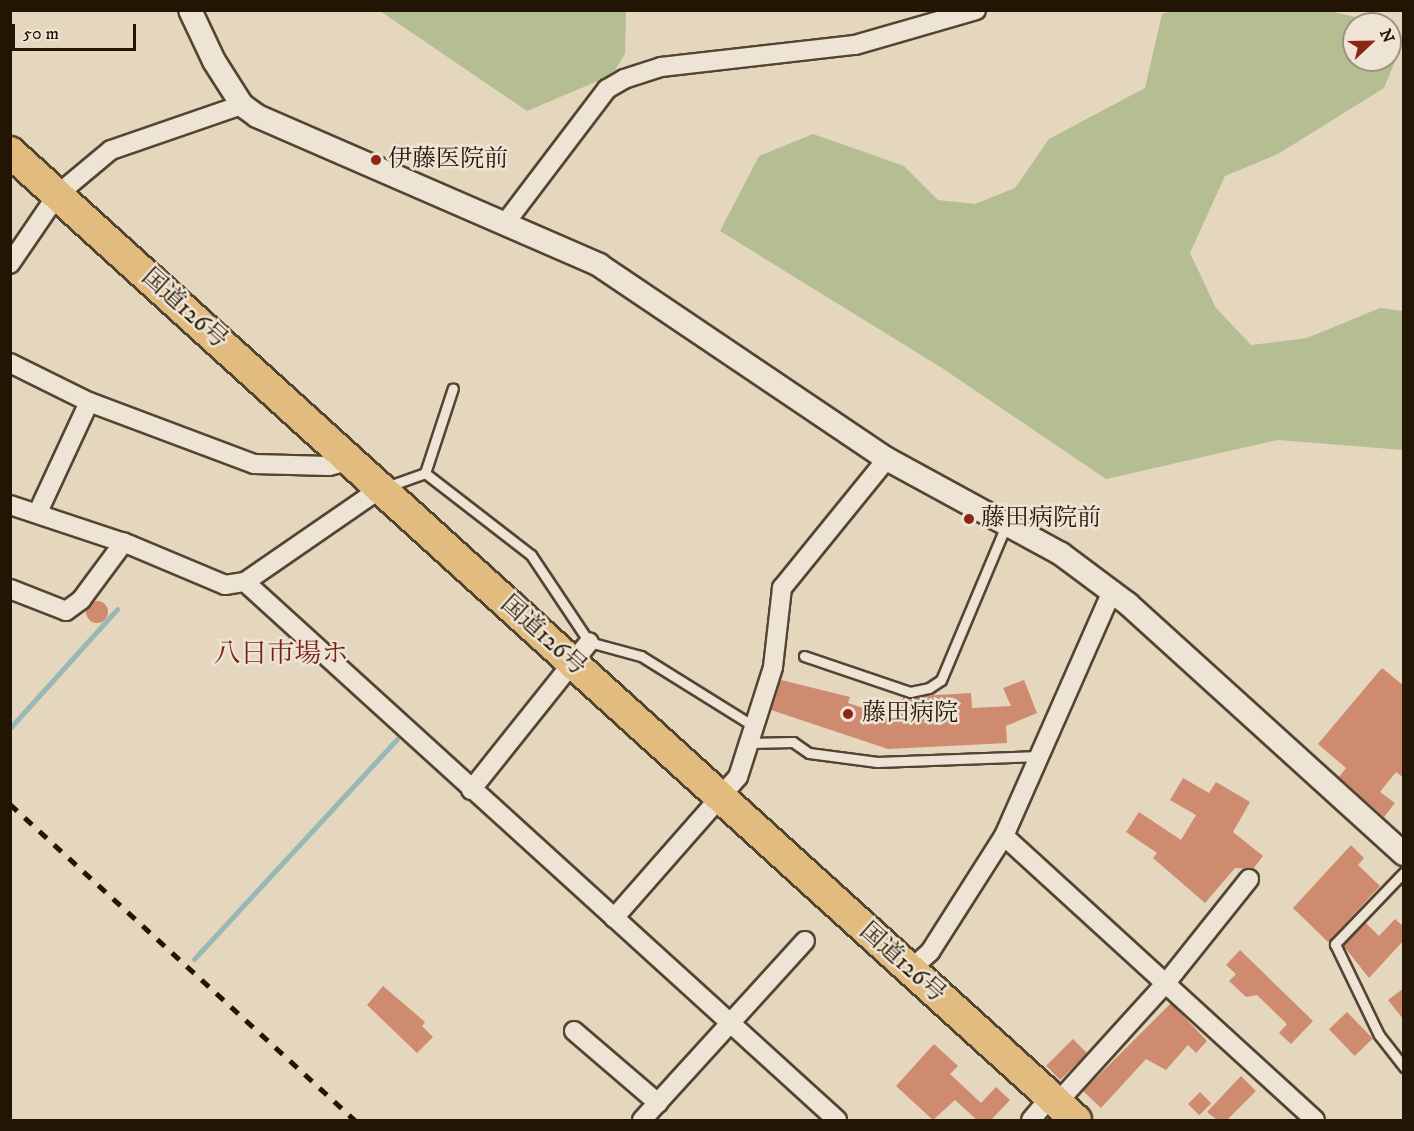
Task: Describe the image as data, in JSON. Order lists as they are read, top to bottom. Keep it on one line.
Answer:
{"streets":{"highway":["国道126号"]},"districts":["八日市場ホ"],"places":["伊藤医院前","藤田病院前","藤田病院"],"scale_bar":"50 m","north":"right"}
